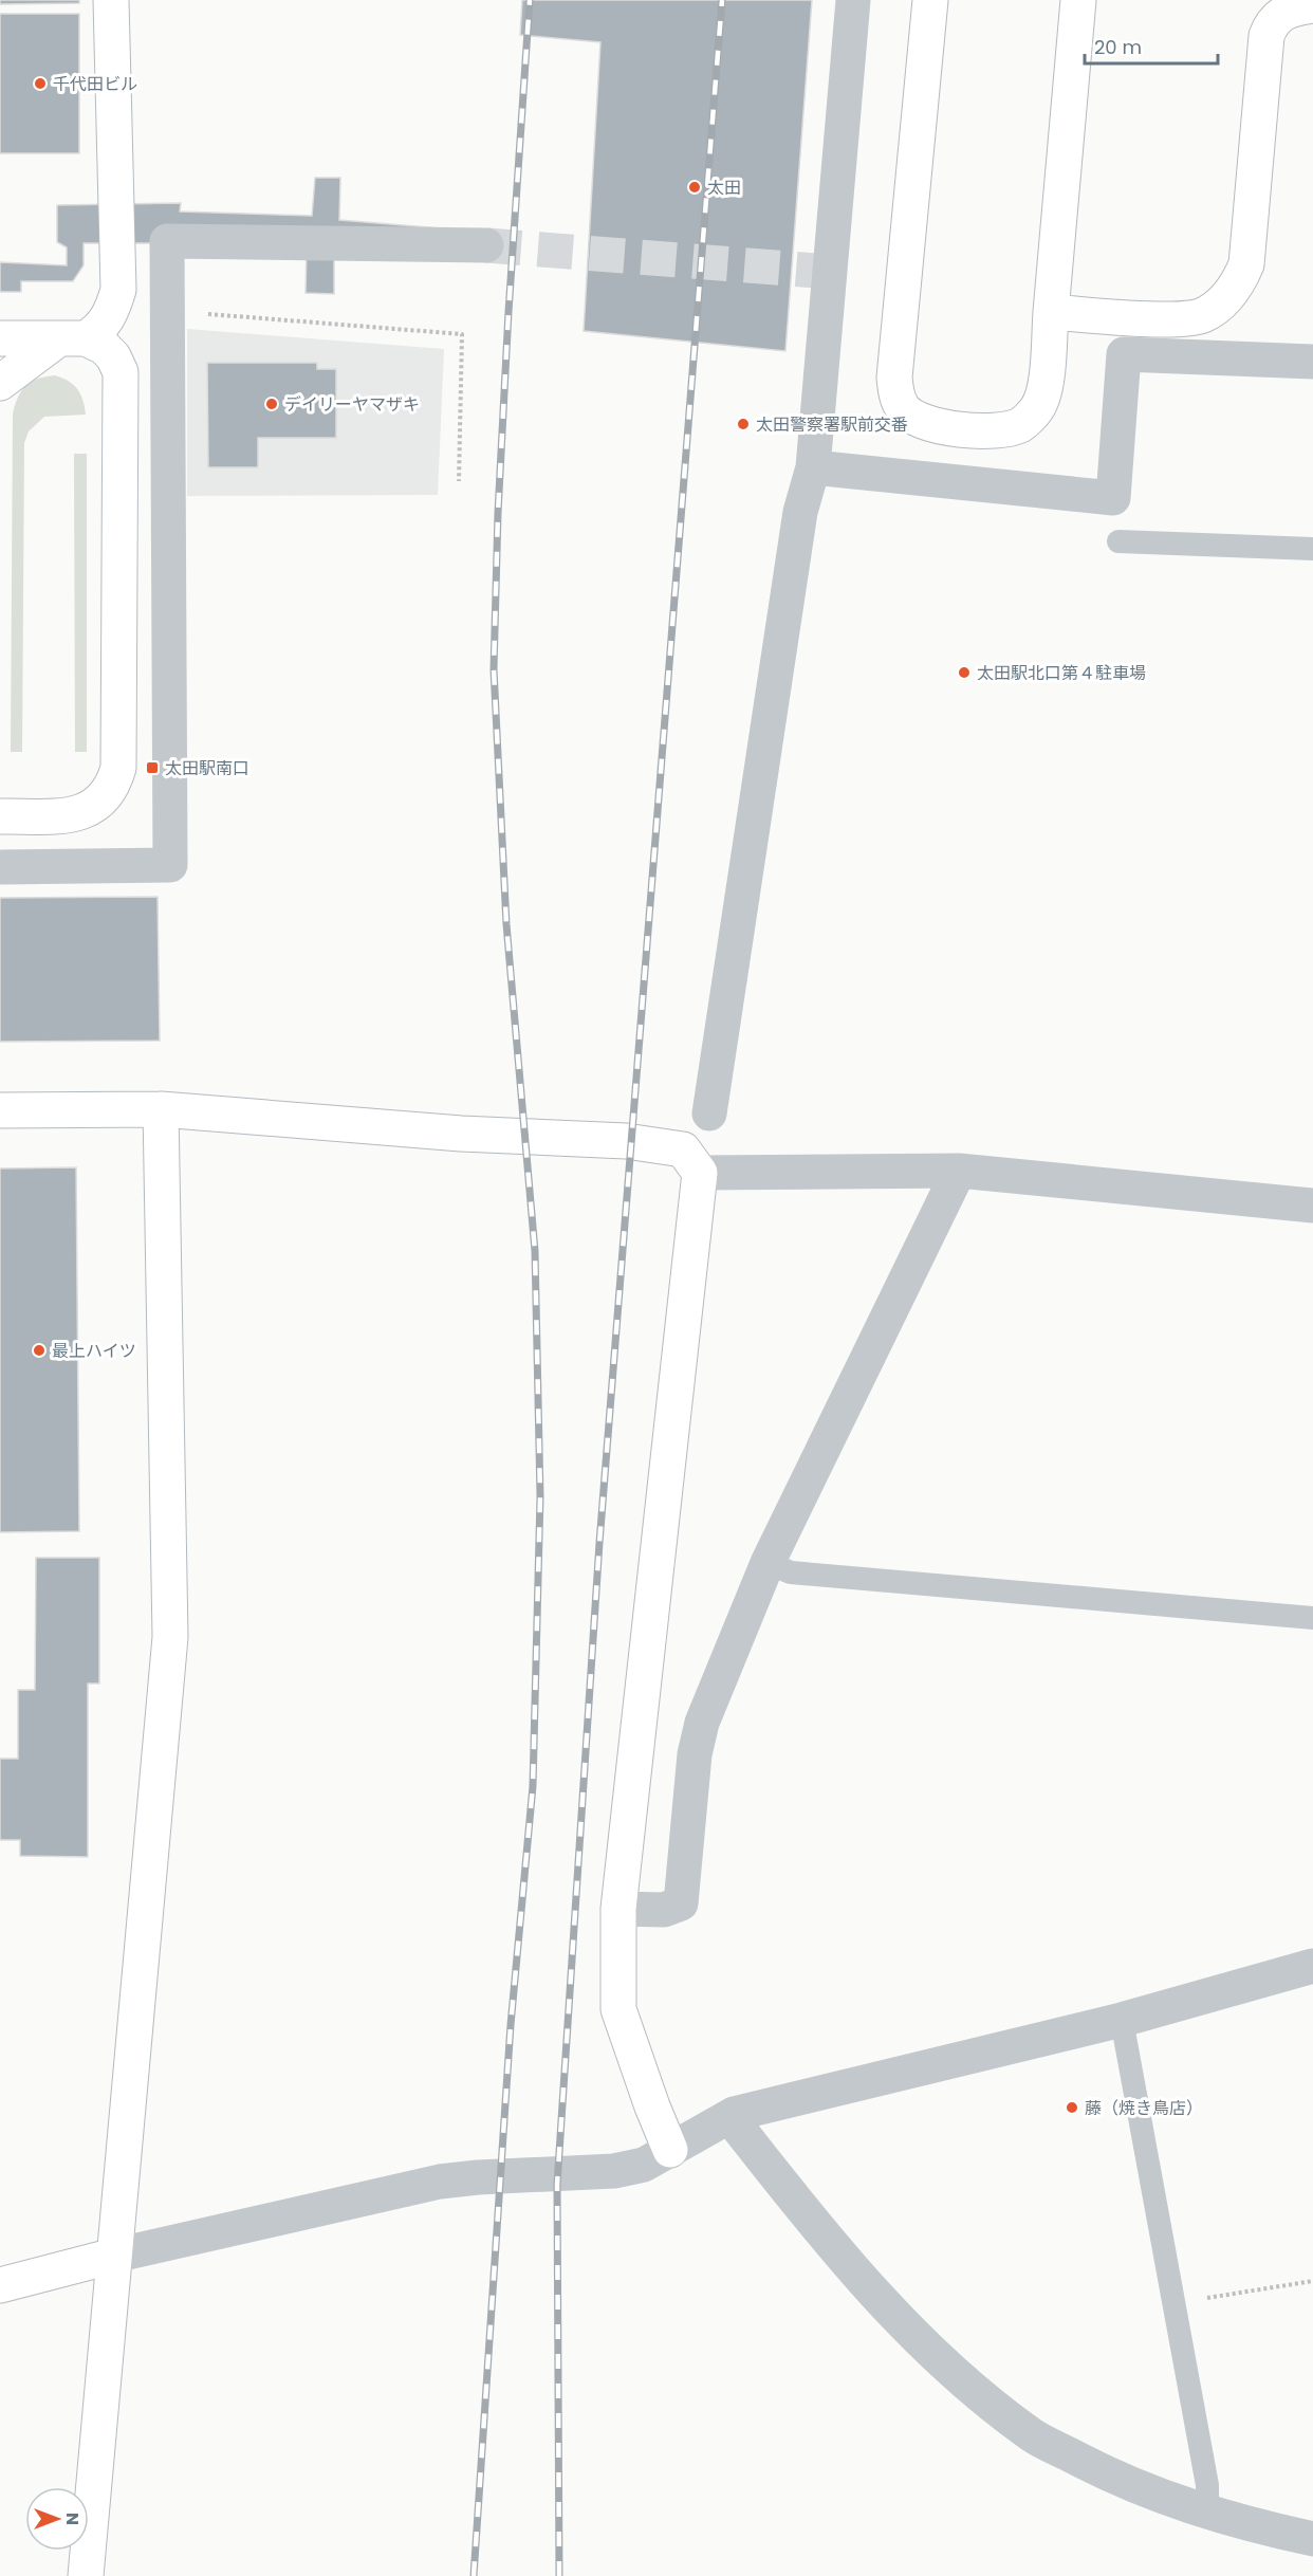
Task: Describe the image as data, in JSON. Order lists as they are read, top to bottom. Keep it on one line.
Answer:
{"places":{"other":["千代田ビル","太田","デイリーヤマザキ","太田警察署駅前交番","太田駅北口第４駐車場","最上ハイツ","藤（焼き鳥店）"],"transit":["太田駅南口"]},"scale_bar":"20 m","north":"right"}
